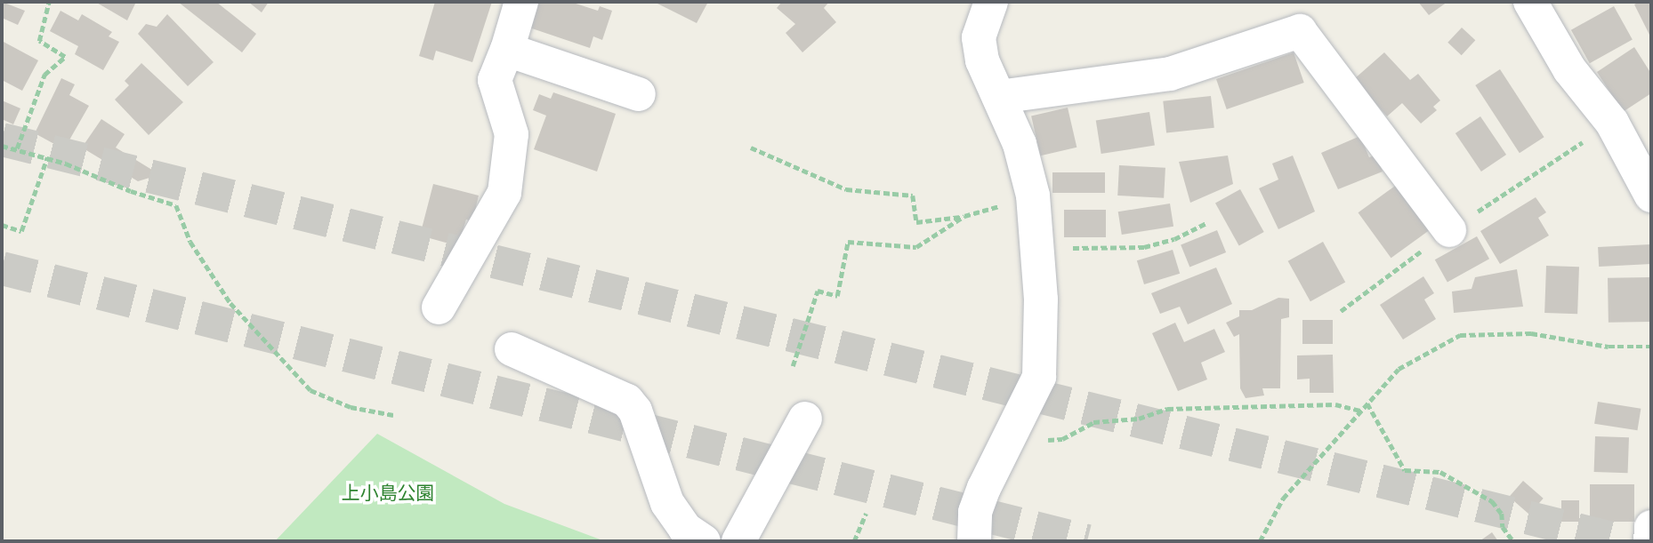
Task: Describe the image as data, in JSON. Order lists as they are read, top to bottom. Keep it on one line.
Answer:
{"parks":["上小島公園"]}
